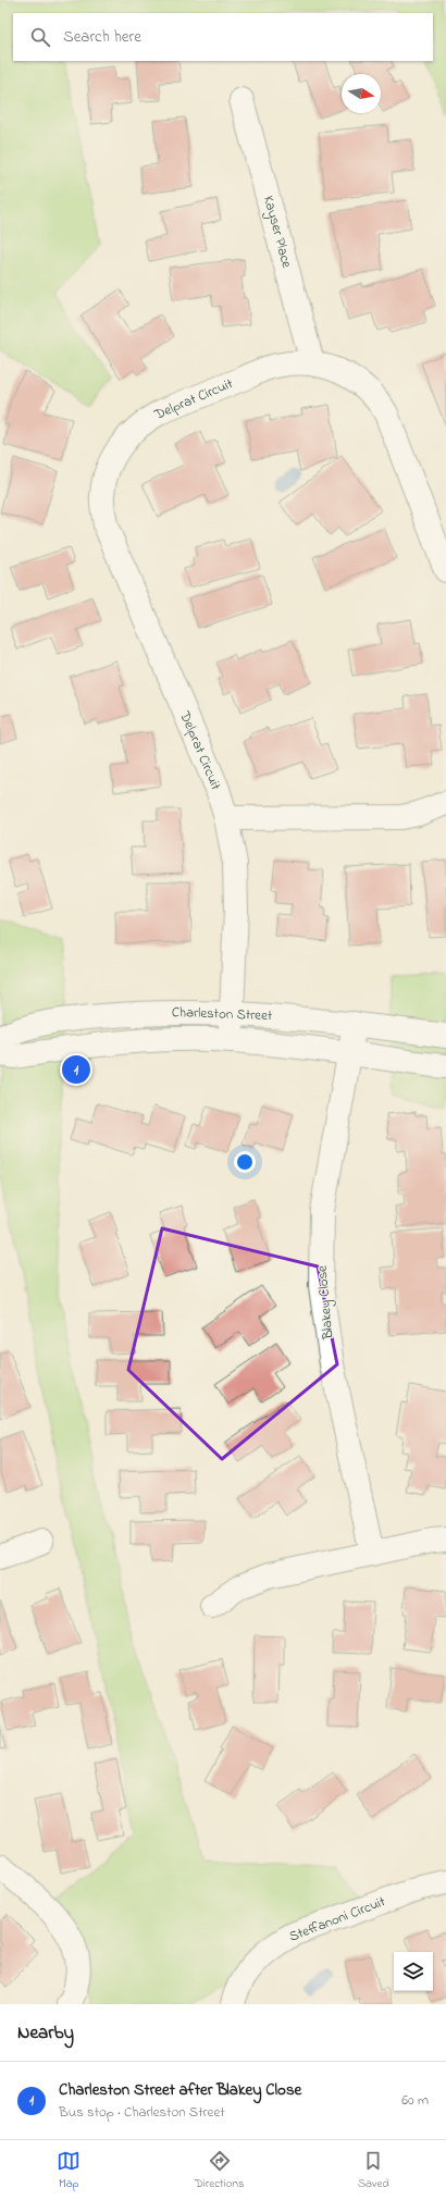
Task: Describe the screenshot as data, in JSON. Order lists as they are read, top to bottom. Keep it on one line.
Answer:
{"streets":{"street":["Kayser Place","Delprat Circuit","Charleston Street","Blakey Close","Steffanoni Circuit"]},"crossings":[["Kayser Place","Delprat Circuit"],["Delprat Circuit","Charleston Street"],["Charleston Street","Blakey Close"]],"north":"right","page":{"search":"Search here","pins":"1","heading":"Nearby","list":[{"mark":"1","name":"Charleston Street after Blakey Close","note":"Bus stop · Charleston Street","value":"60 m"}],"nav":["Map","Directions","Saved"]}}
